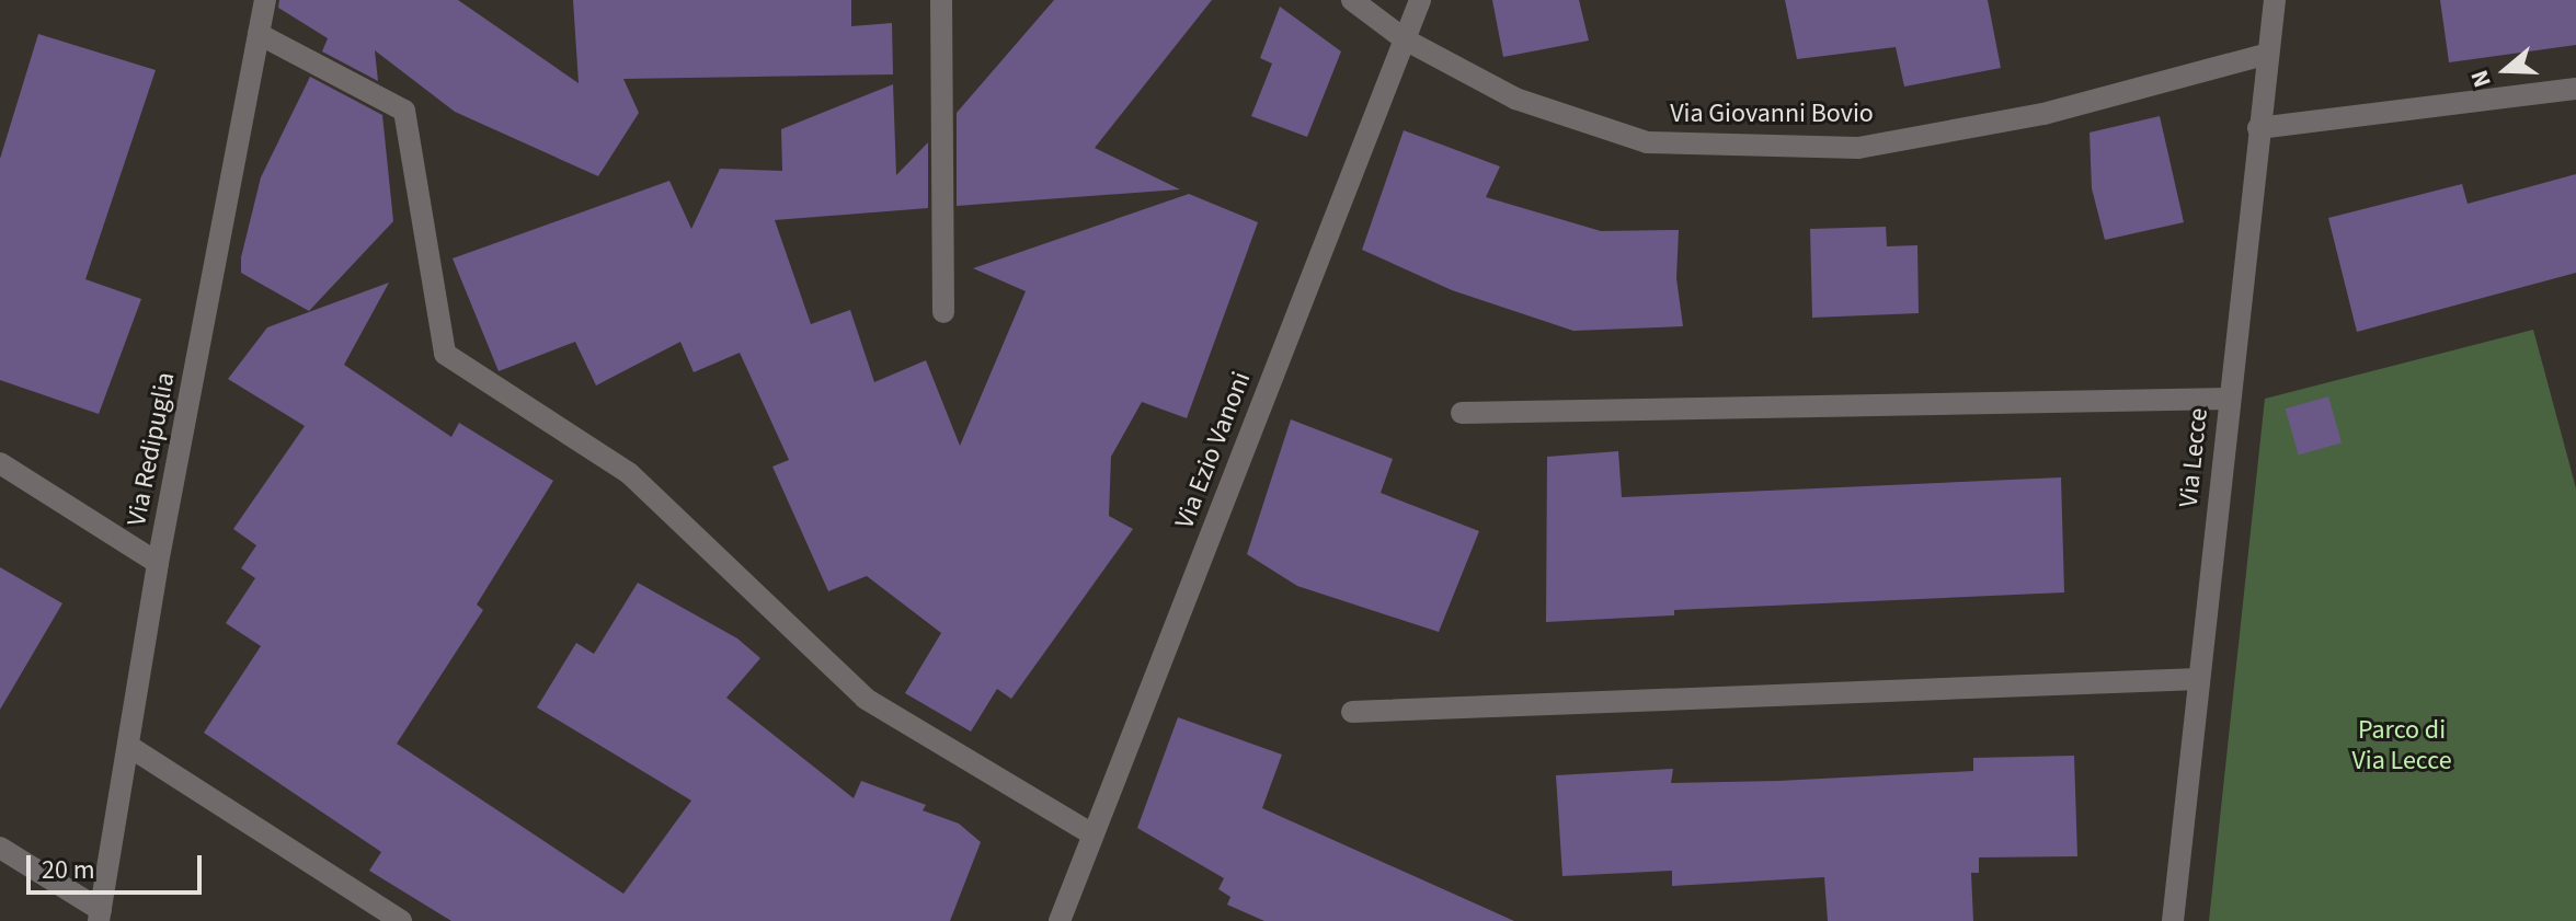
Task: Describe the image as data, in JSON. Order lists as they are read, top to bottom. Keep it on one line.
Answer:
{"streets":{"street":["Via Giovanni Bovio","Via Redipuglia","Via Ezio Vanoni","Via Lecce"]},"crossings":[["Via Giovanni Bovio","Via Ezio Vanoni"],["Via Giovanni Bovio","Via Lecce"]],"parks":["Parco di Via Lecce"],"scale_bar":"20 m","north":"left"}
